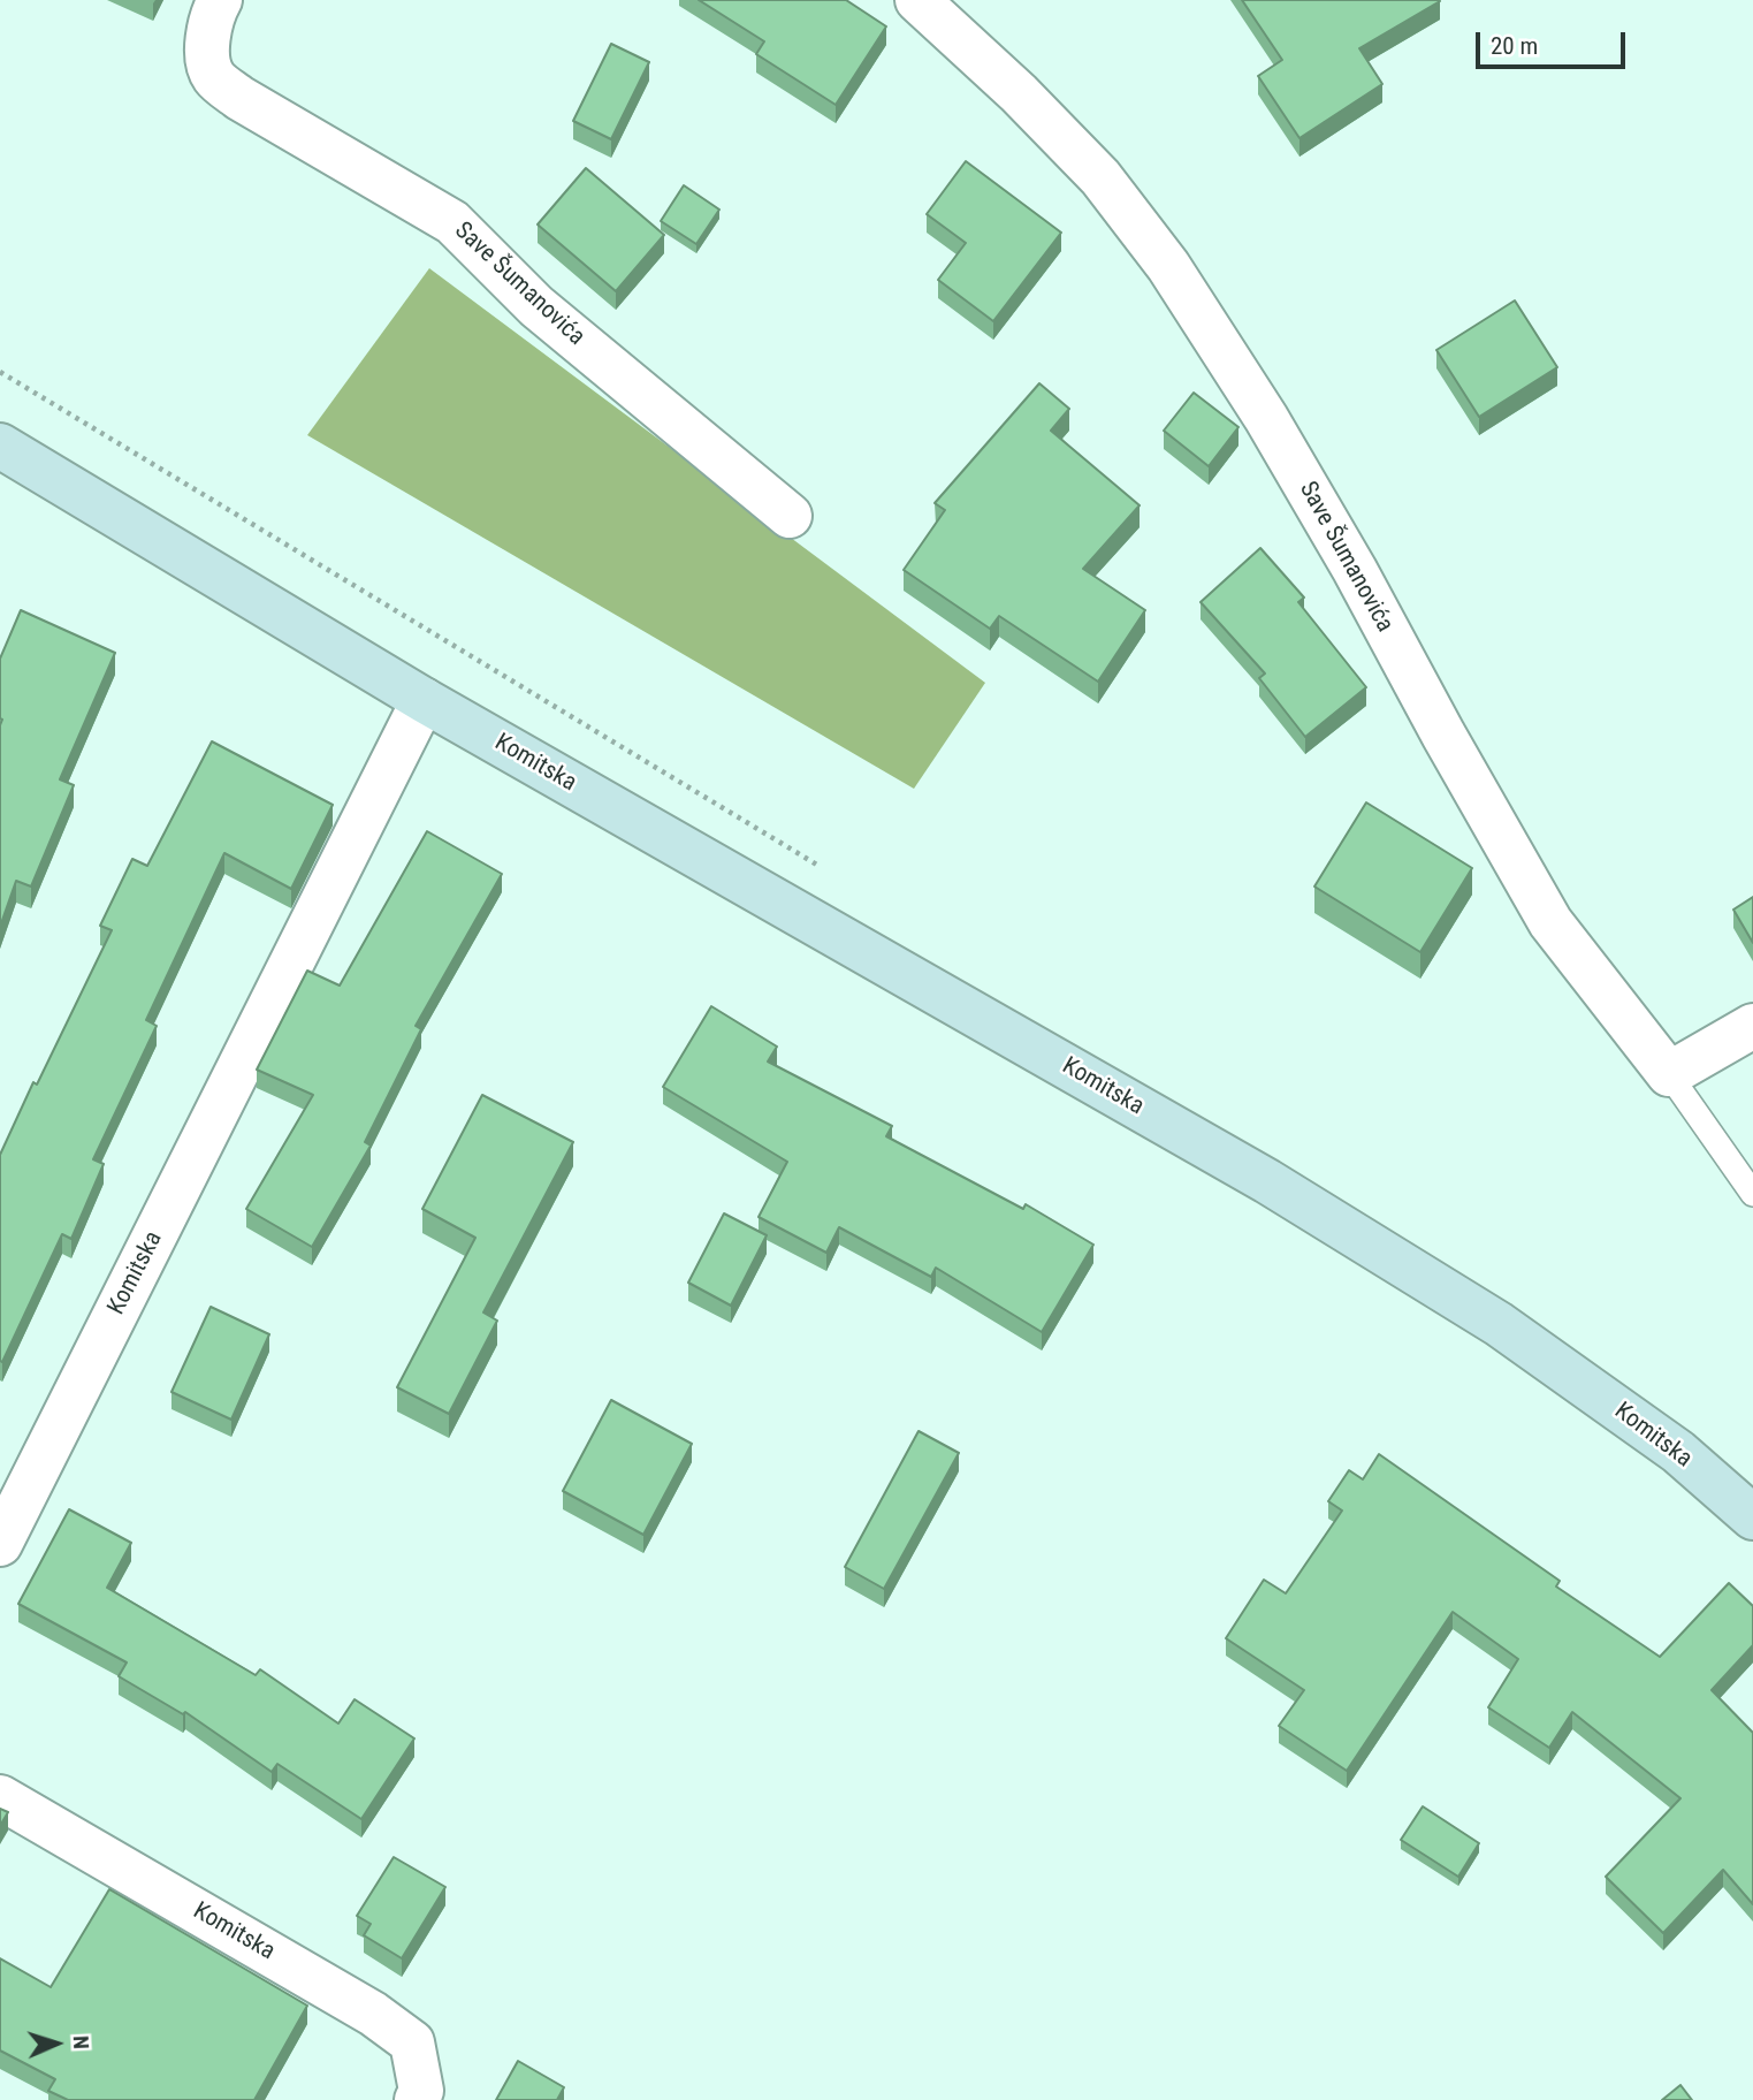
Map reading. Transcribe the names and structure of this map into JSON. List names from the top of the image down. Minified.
{"streets":{"main road":["Komitska"],"street":["Save Šumanovića"]},"scale_bar":"20 m","north":"right"}
